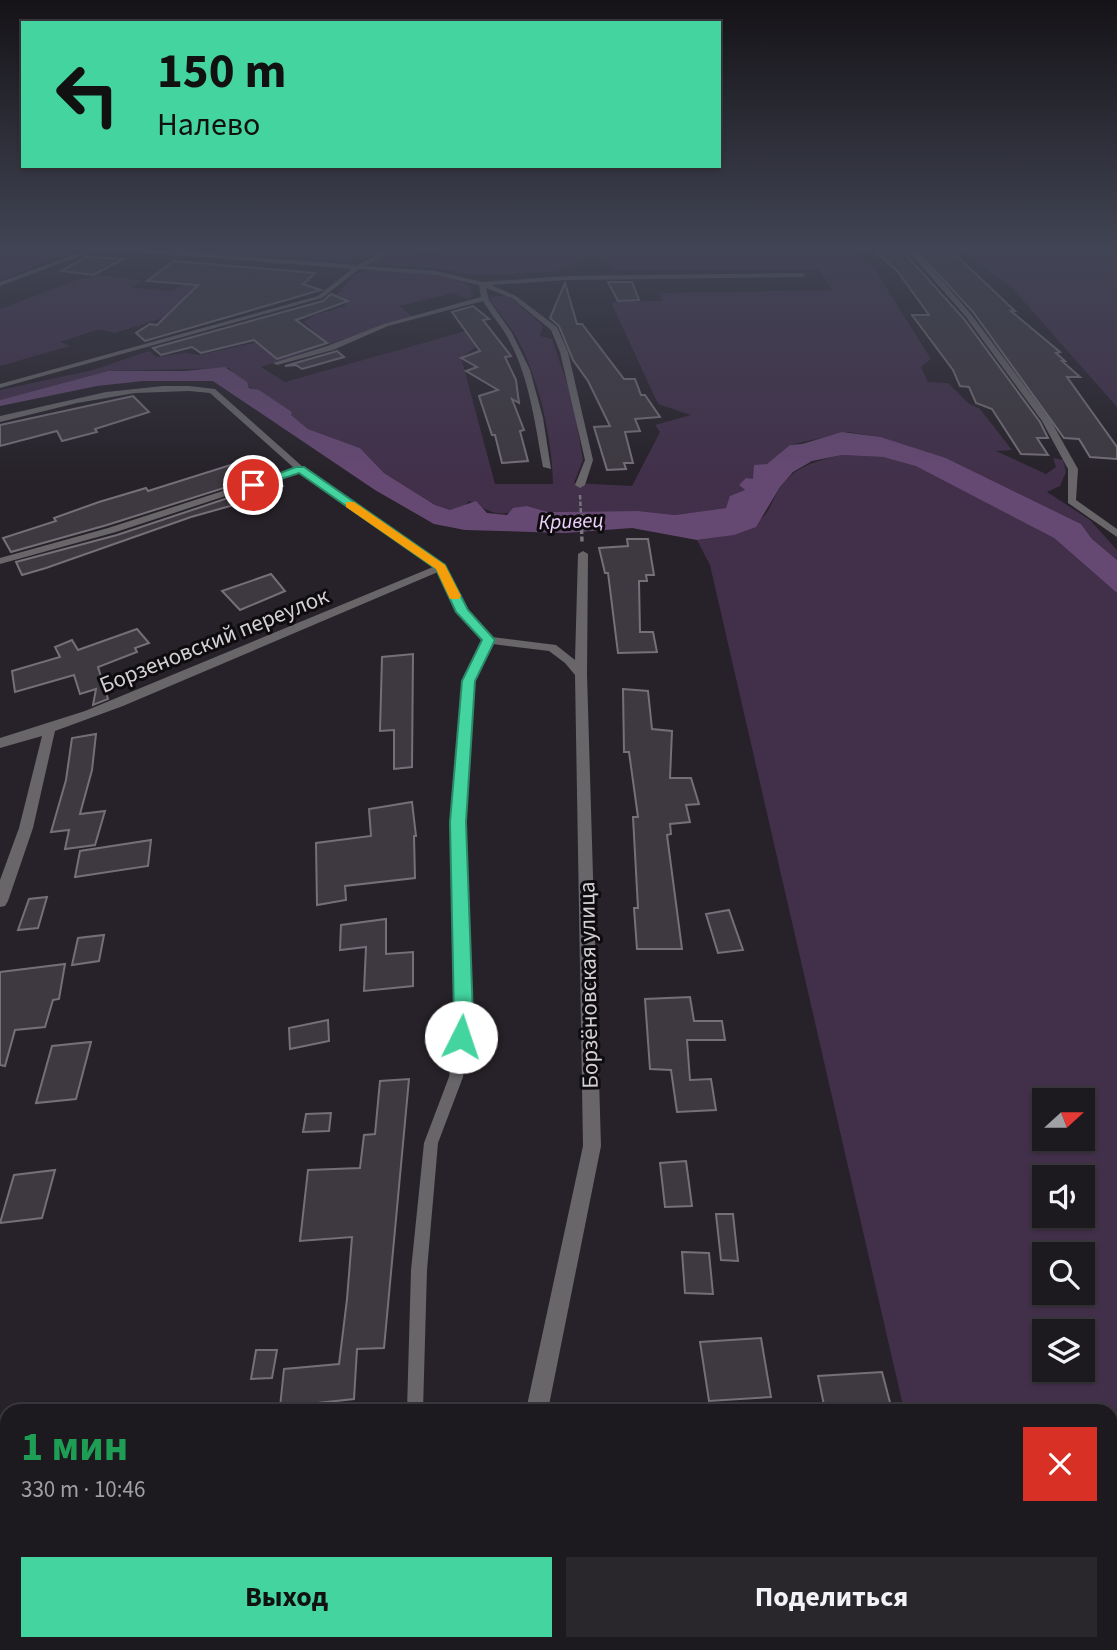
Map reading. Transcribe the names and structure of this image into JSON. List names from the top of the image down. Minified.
{"streets":{"street":["Борзеновский переулок","Борзёновская улица"]},"water":["Кривец"],"north":"right","page":{"turn":["150 m","Налево"],"heading":["1 мин","330 m · 10:46"],"buttons":["Выход","Поделиться"]}}
